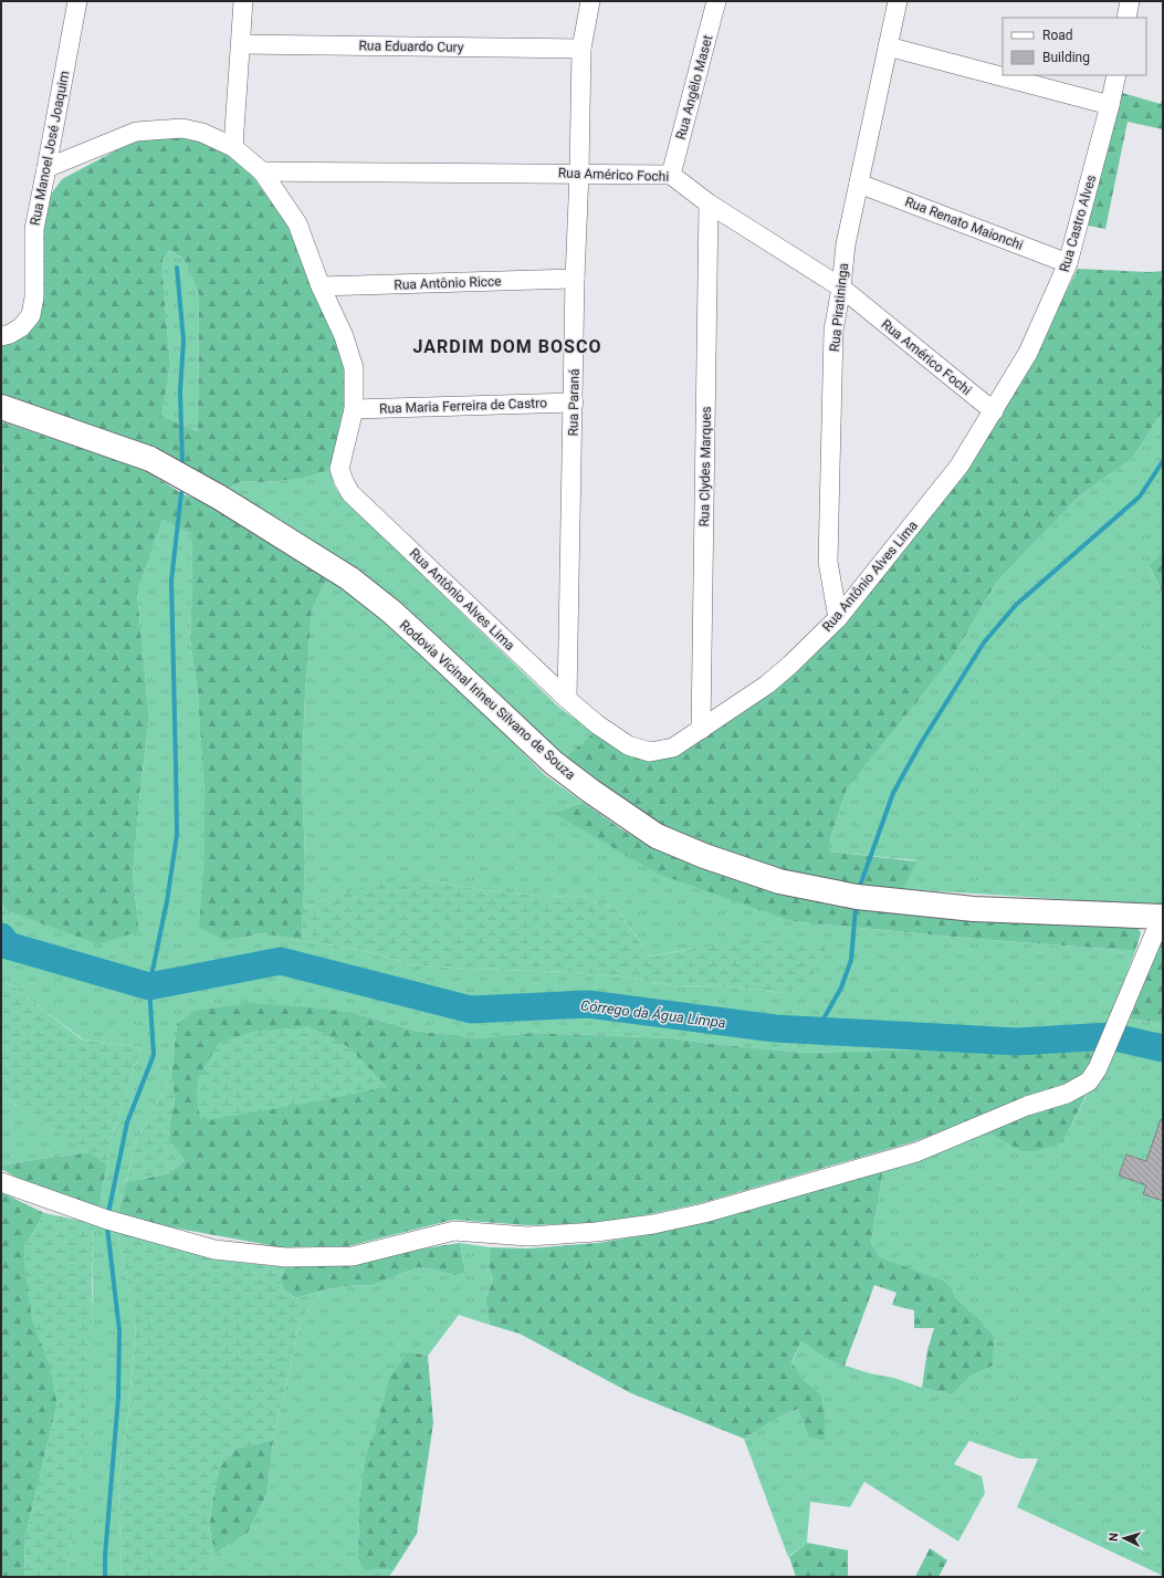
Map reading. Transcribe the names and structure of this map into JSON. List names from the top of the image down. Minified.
{"streets":{"main road":["Rodovia Vicinal Irineu Silvano de Souza"],"street":["Rua Eduardo Cury","Rua Angêlo Maset","Rua Manoel José Joaquim","Rua Américo Fochi","Rua Renato Maionchi","Rua Castro Alves","Rua Antônio Ricce","Rua Piratininga","Rua Paraná","Rua Maria Ferreira de Castro","Rua Clydes Marques","Rua Antônio Alves Lima"]},"crossings":[["Rua Eduardo Cury","Rua Paraná"],["Rua Angêlo Maset","Rua Américo Fochi"],["Rua Manoel José Joaquim","Rua Antônio Alves Lima"],["Rua Américo Fochi","Rua Castro Alves"],["Rua Américo Fochi","Rua Piratininga"],["Rua Américo Fochi","Rua Paraná"],["Rua Américo Fochi","Rua Clydes Marques"],["Rua Américo Fochi","Rua Antônio Alves Lima"],["Rua Renato Maionchi","Rua Castro Alves"],["Rua Renato Maionchi","Rua Piratininga"],["Rua Castro Alves","Rua Antônio Alves Lima"],["Rua Antônio Ricce","Rua Paraná"],["Rua Antônio Ricce","Rua Antônio Alves Lima"],["Rua Piratininga","Rua Antônio Alves Lima"],["Rua Paraná","Rua Maria Ferreira de Castro"],["Rua Paraná","Rua Antônio Alves Lima"],["Rua Maria Ferreira de Castro","Rua Antônio Alves Lima"],["Rua Clydes Marques","Rua Antônio Alves Lima"]],"districts":["JARDIM DOM BOSCO"],"water":["Córrego da Água Limpa"],"legend":["Road","Building"],"north":"left"}
